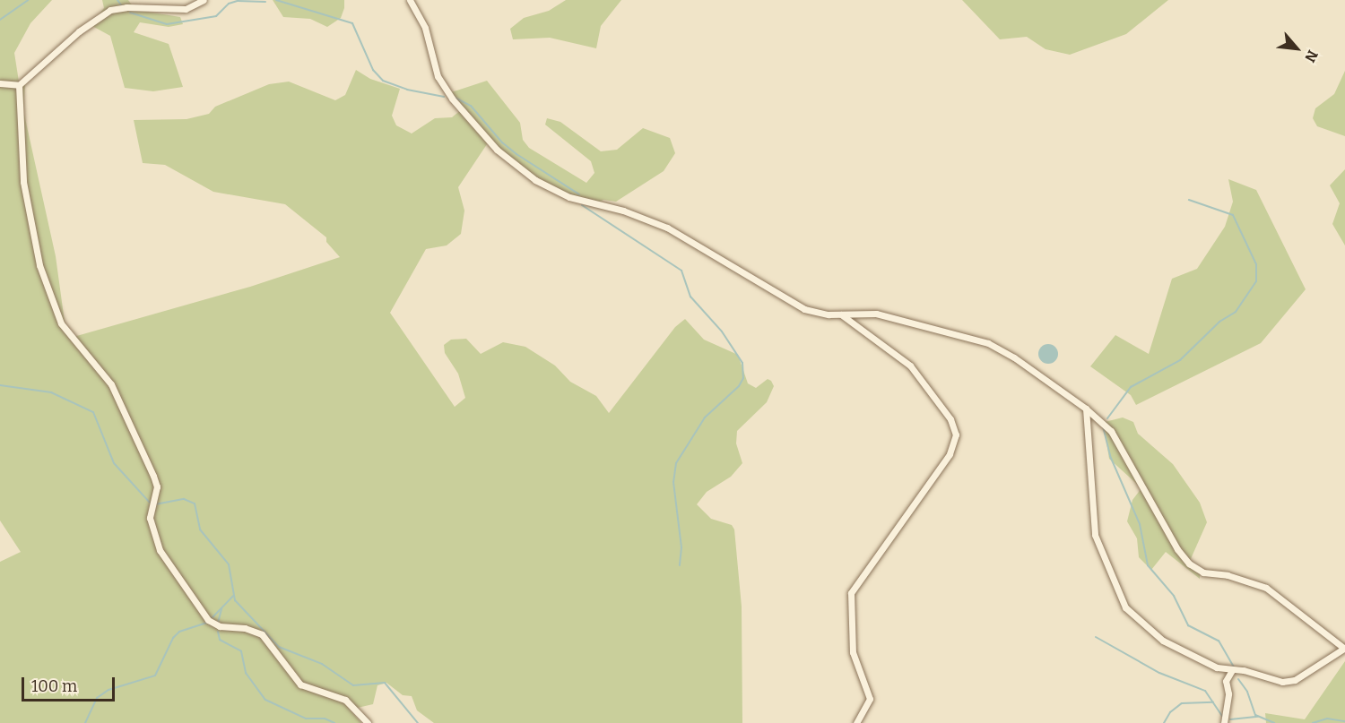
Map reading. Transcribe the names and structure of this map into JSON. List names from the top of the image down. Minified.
{"scale_bar":"100 m","north":"bottom right"}
